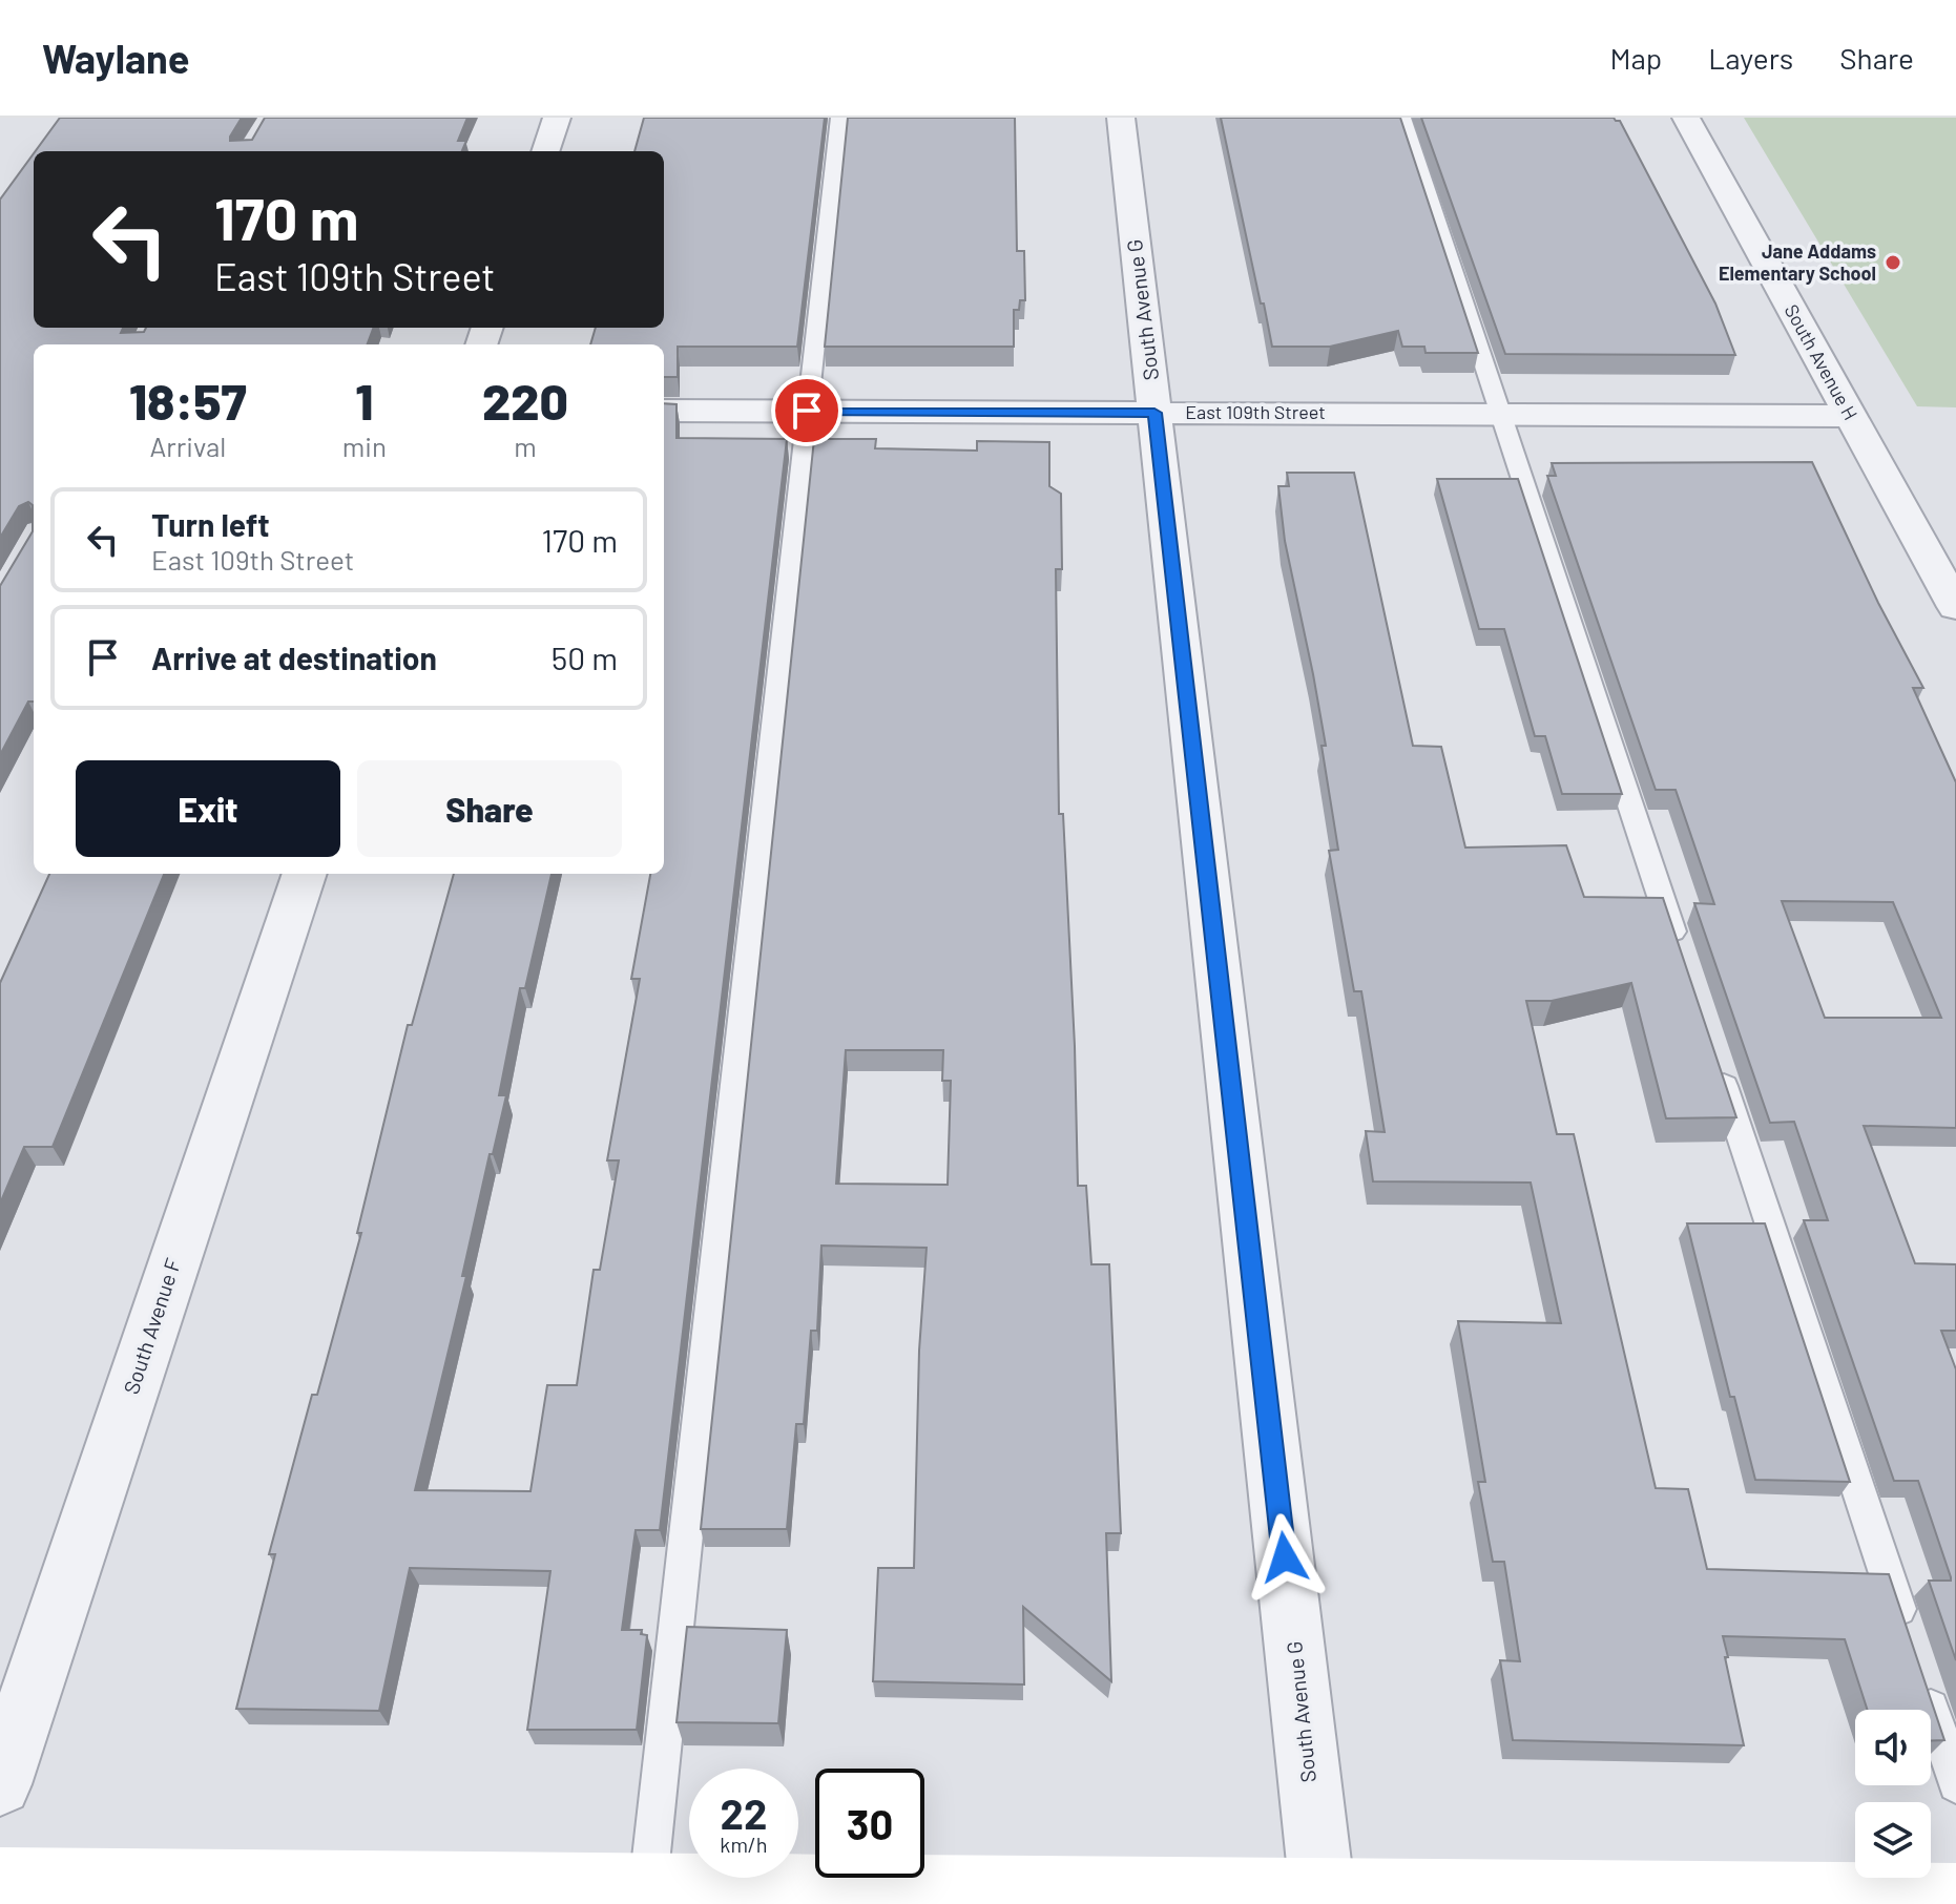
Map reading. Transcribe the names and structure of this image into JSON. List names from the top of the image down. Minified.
{"streets":{"street":["South Avenue G","South Avenue H","East 109th Street","South Avenue F"]},"crossings":[["South Avenue G","East 109th Street"],["South Avenue H","East 109th Street"]],"places":["Jane Addams Elementary School"],"page":{"header":"Waylane","nav":["Map","Layers","Share"],"turn":["170 m","East 109th Street"],"eta":["18:57","Arrival","1","min","220","m"],"list":[{"name":"Turn left","note":"East 109th Street","value":"170 m"},{"name":"Arrive at destination","value":"50 m"}],"buttons":["Exit","Share"],"speed":"22 km/h","limit":"30"}}
